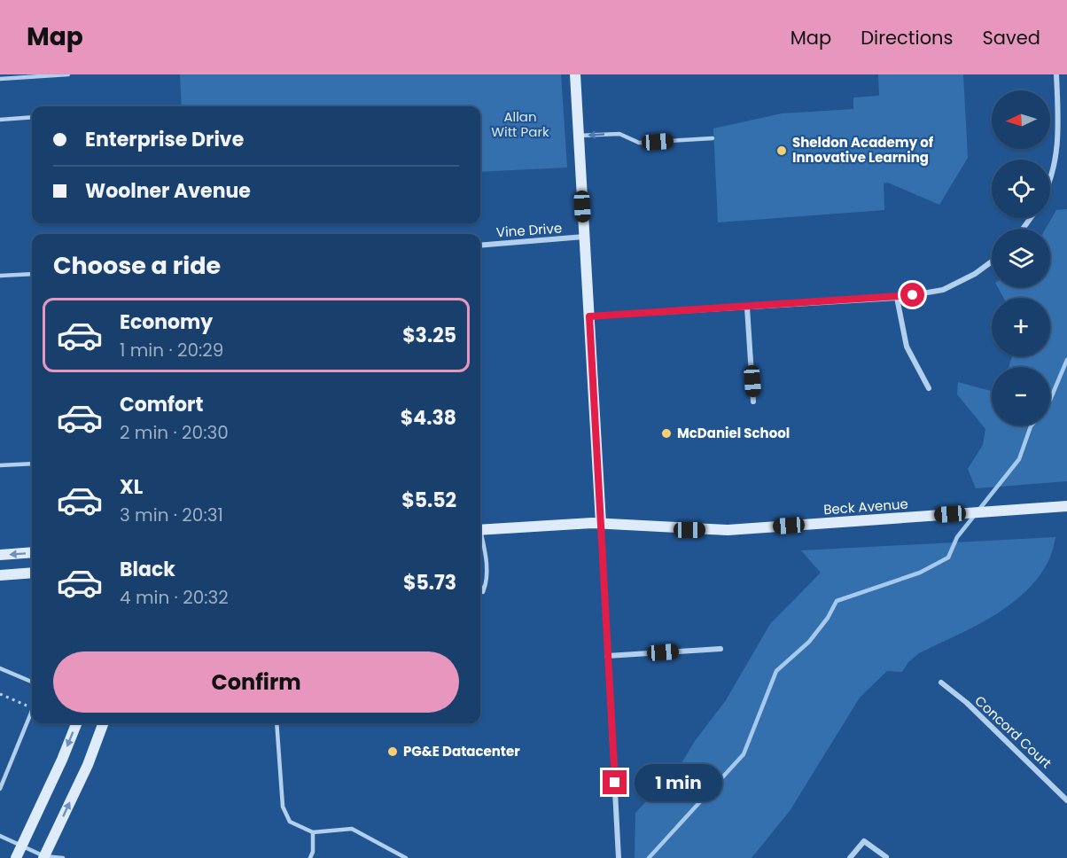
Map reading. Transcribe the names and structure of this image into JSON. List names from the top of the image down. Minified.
{"streets":{"street":["Vine Drive","Beck Avenue","Concord Court"]},"parks":["Allan Witt Park"],"places":["Sheldon Academy of Innovative Learning","McDaniel School","PG&E Datacenter"],"north":"left","page":{"header":"Map","nav":["Map","Directions","Saved"],"map_buttons":["+","−"],"banner":["Enterprise Drive","Woolner Avenue"],"heading":"Choose a ride","list":[{"name":"Economy","note":"1 min · 20:29","value":"$3.25"},{"name":"Comfort","note":"2 min · 20:30","value":"$4.38"},{"name":"XL","note":"3 min · 20:31","value":"$5.52"},{"name":"Black","note":"4 min · 20:32","value":"$5.73"}],"buttons":"Confirm","bubble":"1 min"}}
